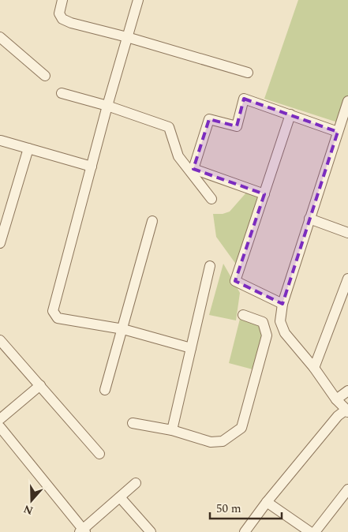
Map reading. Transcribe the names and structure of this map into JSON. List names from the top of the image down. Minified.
{"scale_bar":"50 m","north":"bottom"}
